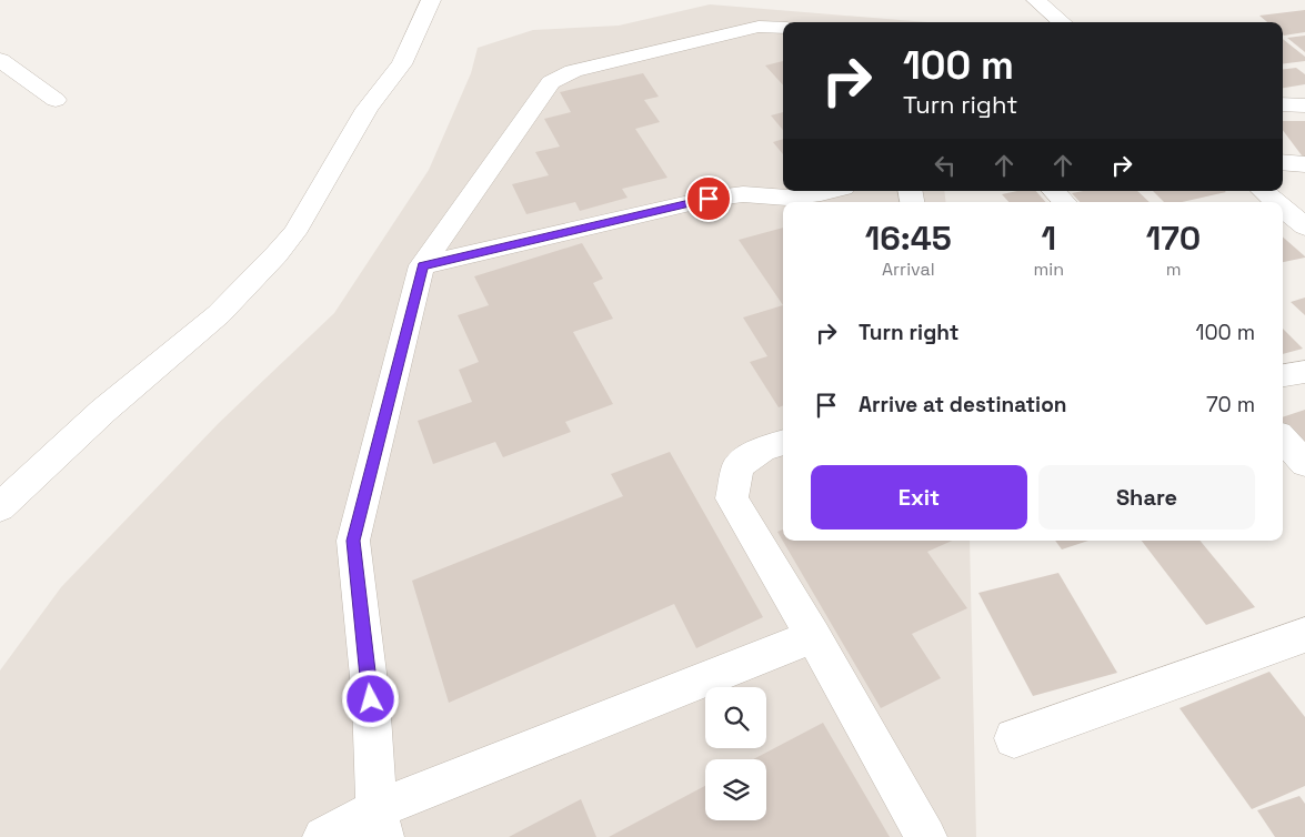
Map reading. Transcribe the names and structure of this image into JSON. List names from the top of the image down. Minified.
{"page":{"turn":["100 m","Turn right"],"eta":["16:45","Arrival","1","min","170","m"],"list":[{"name":"Turn right","value":"100 m"},{"name":"Arrive at destination","value":"70 m"}],"buttons":["Exit","Share"]}}
